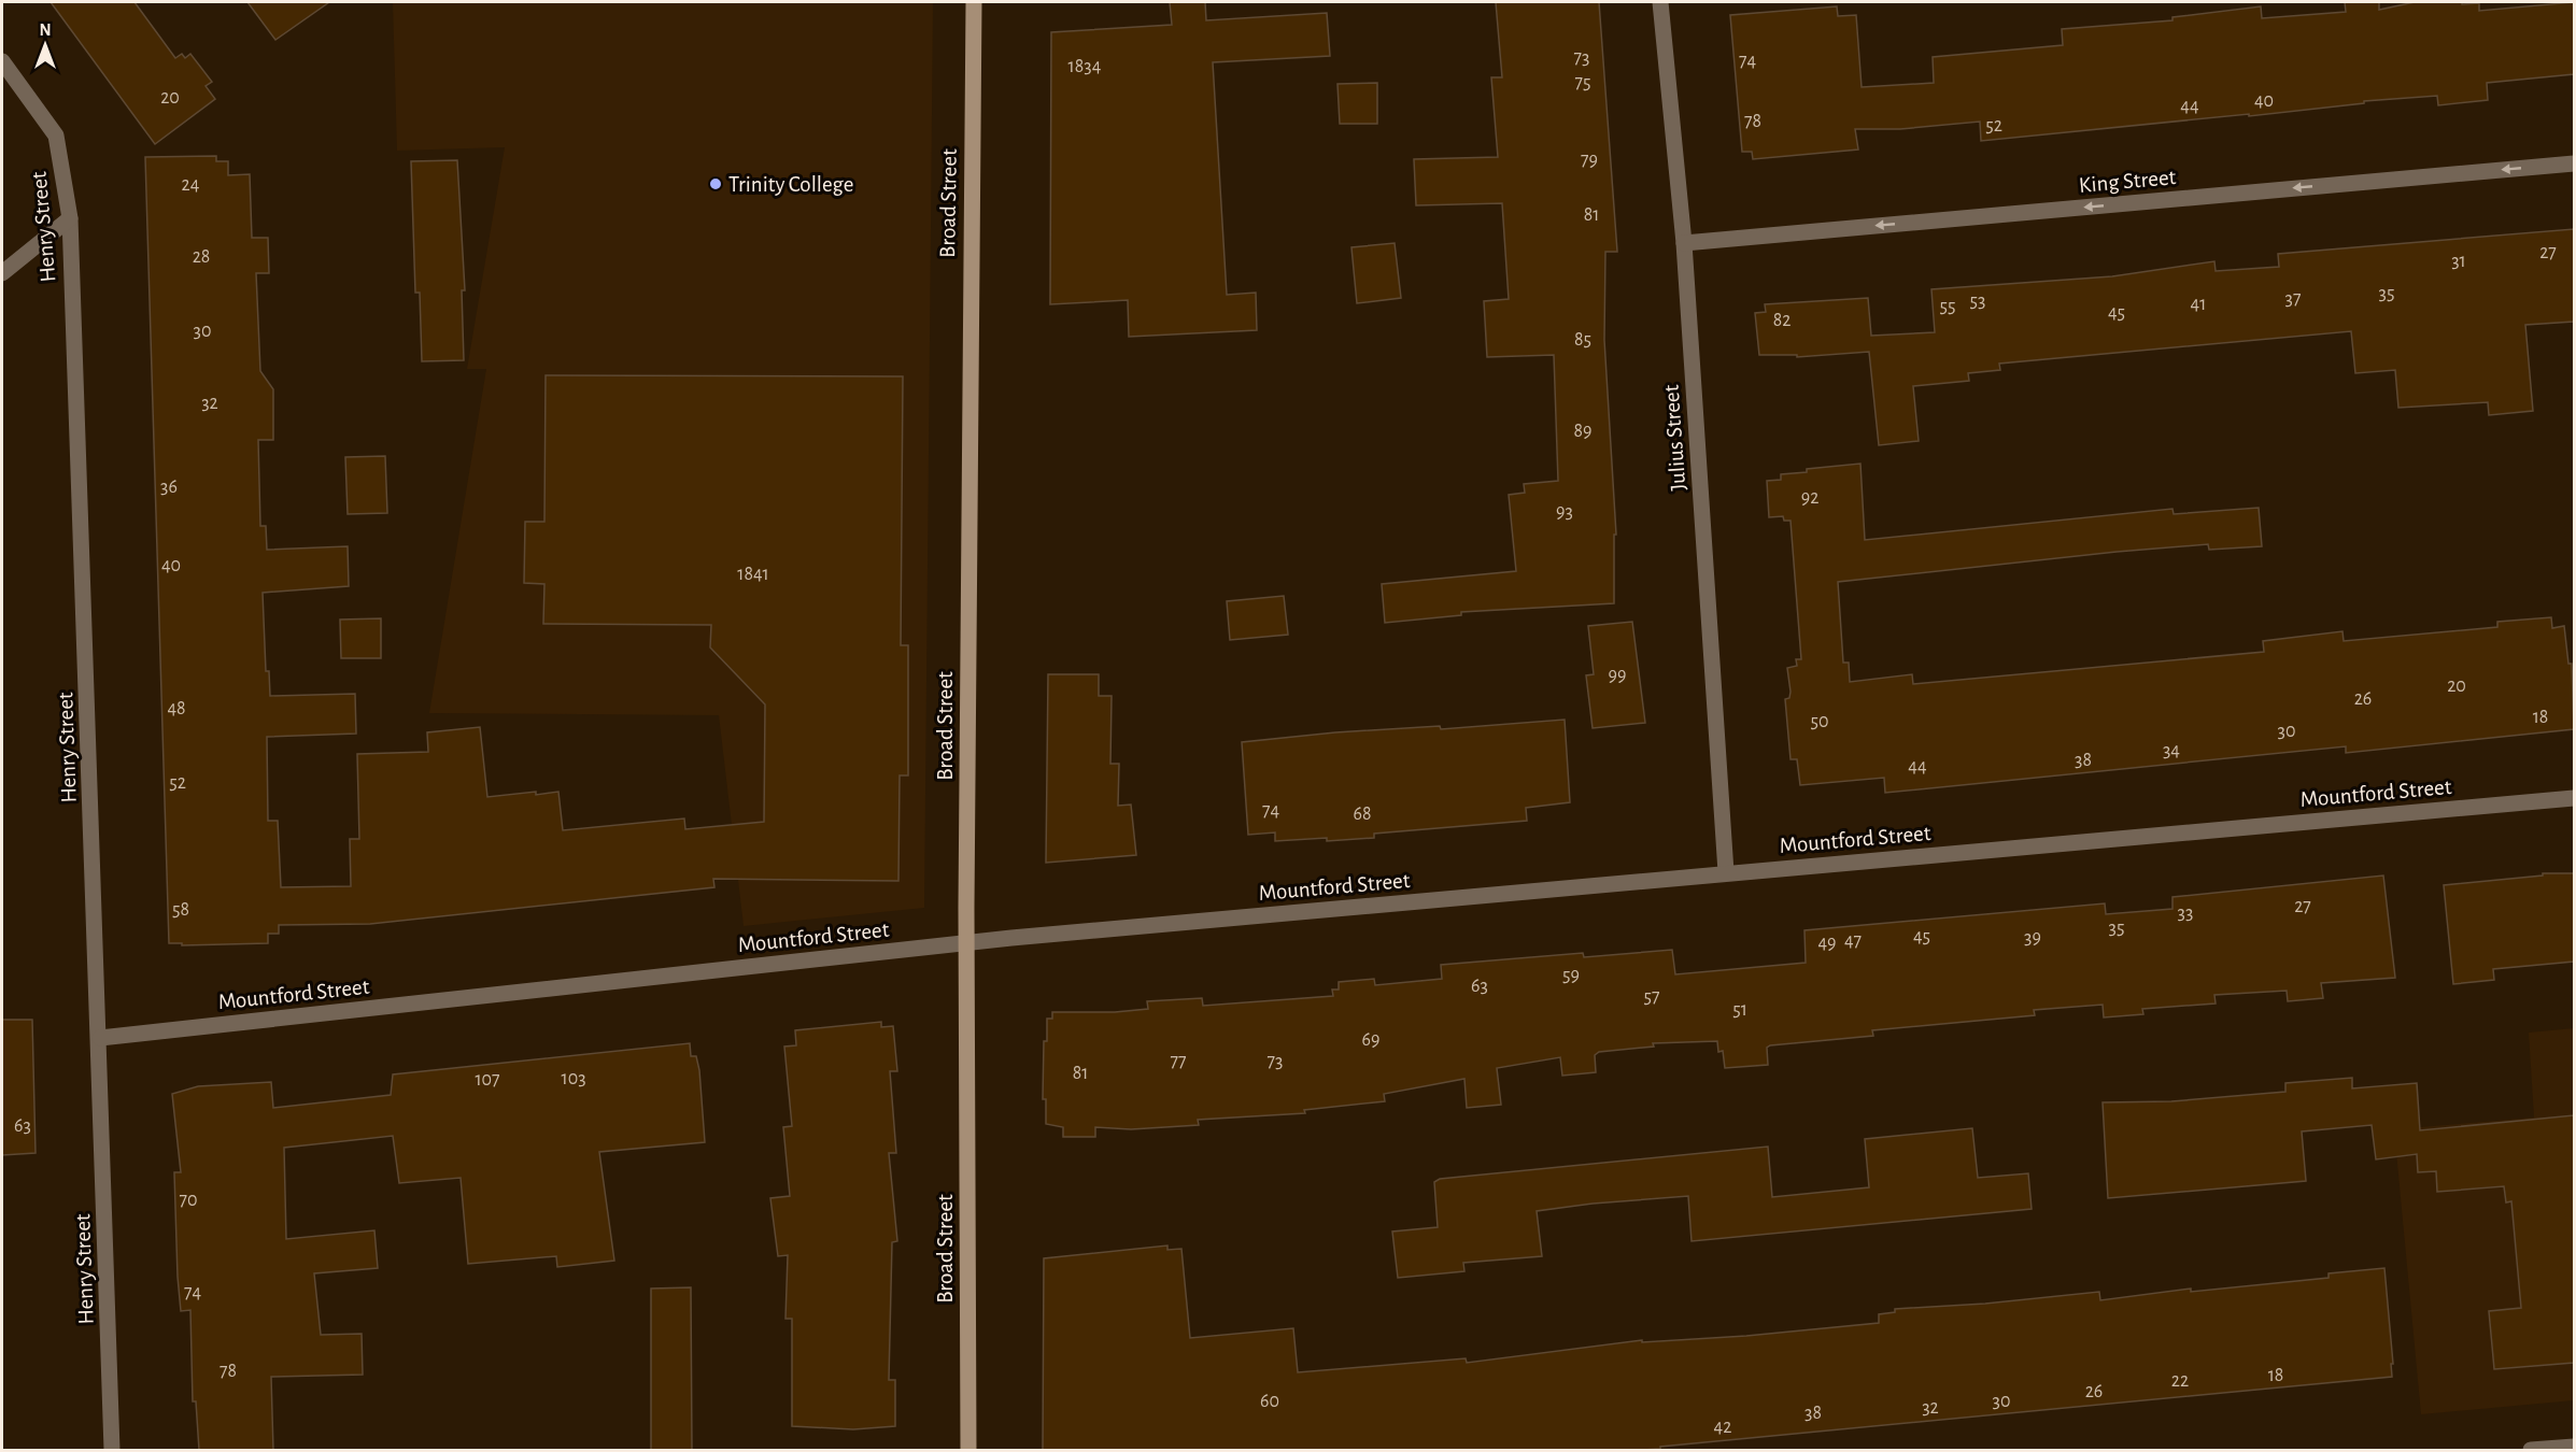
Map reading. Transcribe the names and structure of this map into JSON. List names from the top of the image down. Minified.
{"streets":{"main road":["Broad Street"],"street":["King Street","Henry Street","Julius Street","Mountford Street"]},"crossings":[["King Street","Julius Street"],["Broad Street","Mountford Street"],["Henry Street","Mountford Street"],["Julius Street","Mountford Street"]],"one_way":["King Street"],"places":["Trinity College"],"house_numbers":["73","74","1834","75","20","40","44","78","52","79","24","81","27","28","31","35","37","53","41","55","45","82","30","85","32","89","36","92","93","40","1841","99","20","26","48","18","50","30","34","38","44","52","74","68","27","58","33","35","45","39","47","49","59","63","57","51","69","77","73","81","103","107","63","70","74","78","18","22","26","60","30","32","38","42"],"north":"top"}
